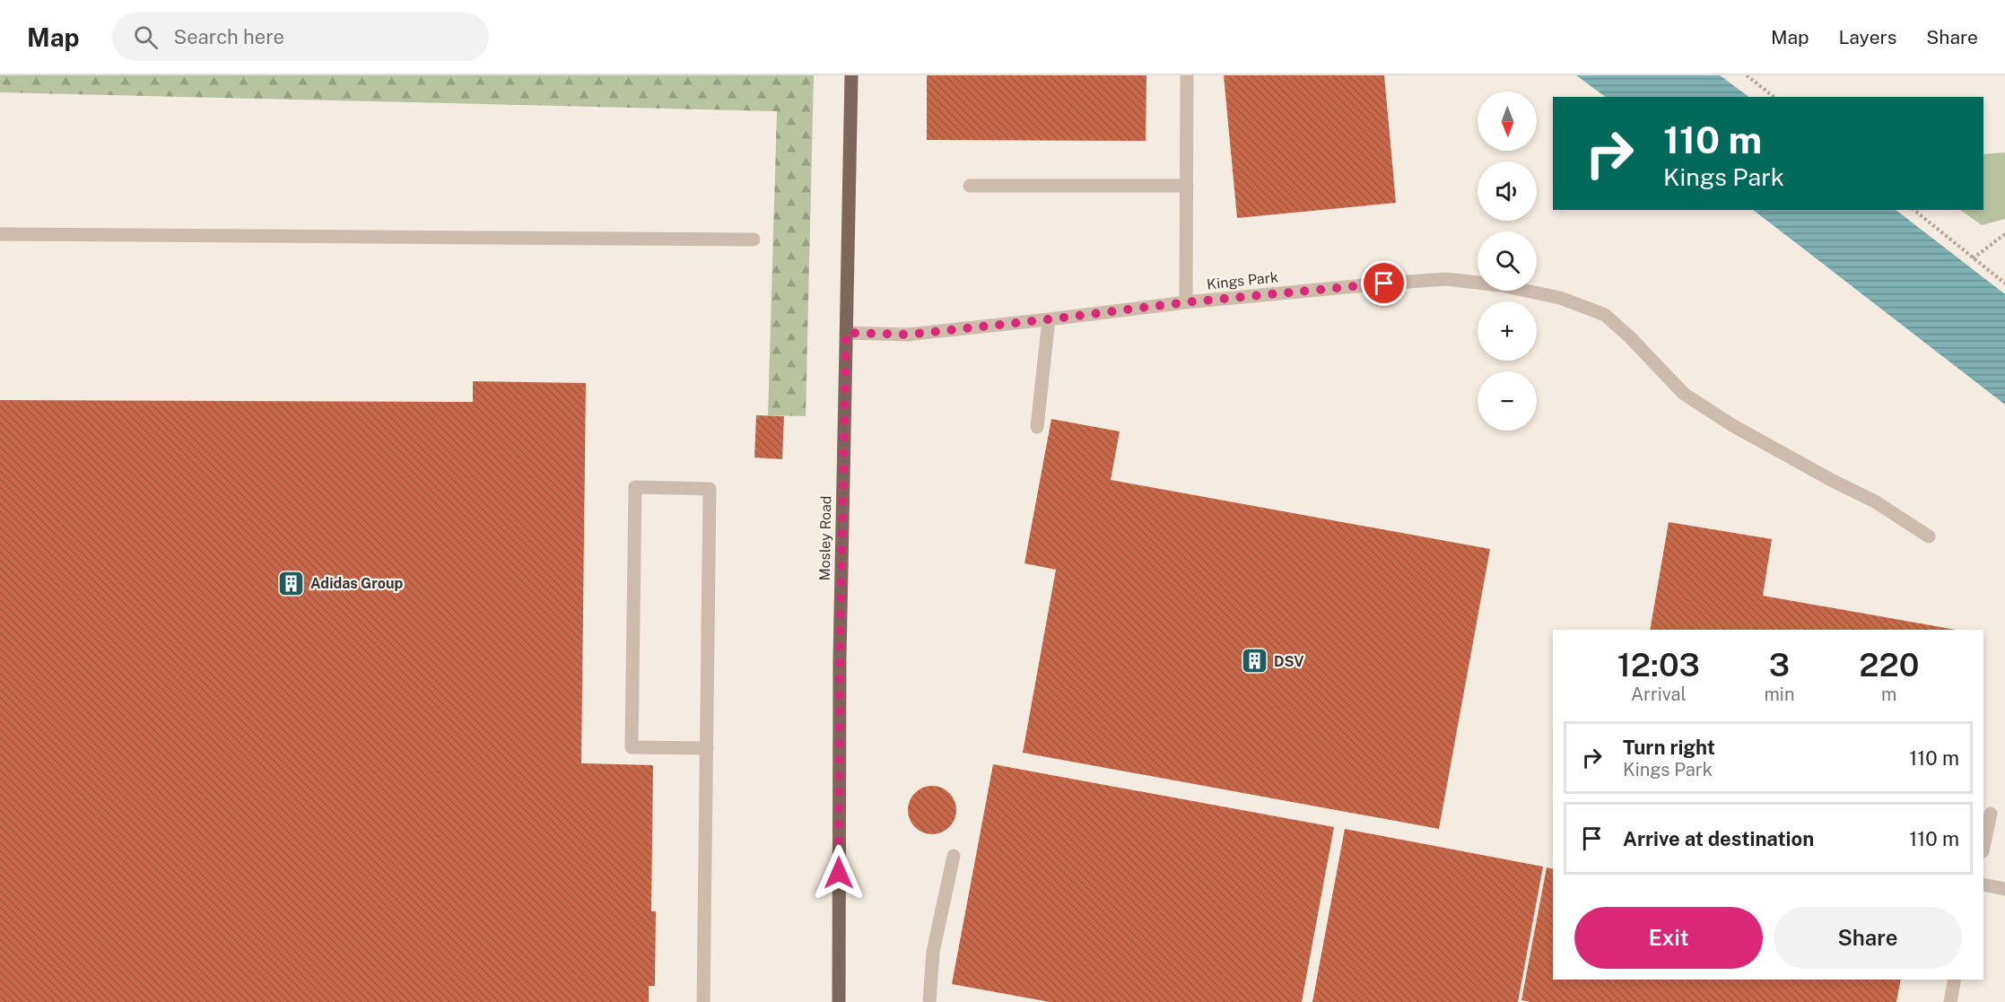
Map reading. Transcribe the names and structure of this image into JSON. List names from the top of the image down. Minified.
{"streets":{"main road":["Mosley Road"],"street":["Kings Park"]},"crossings":[["Kings Park","Mosley Road"]],"places":{"building":["Adidas Group","DSV"]},"north":"bottom","page":{"header":"Map","search":"Search here","nav":["Map","Layers","Share"],"map_buttons":["+","−"],"turn":["110 m","Kings Park"],"eta":["12:03","Arrival","3","min","220","m"],"list":[{"name":"Turn right","note":"Kings Park","value":"110 m"},{"name":"Arrive at destination","value":"110 m"}],"buttons":["Exit","Share"]}}
